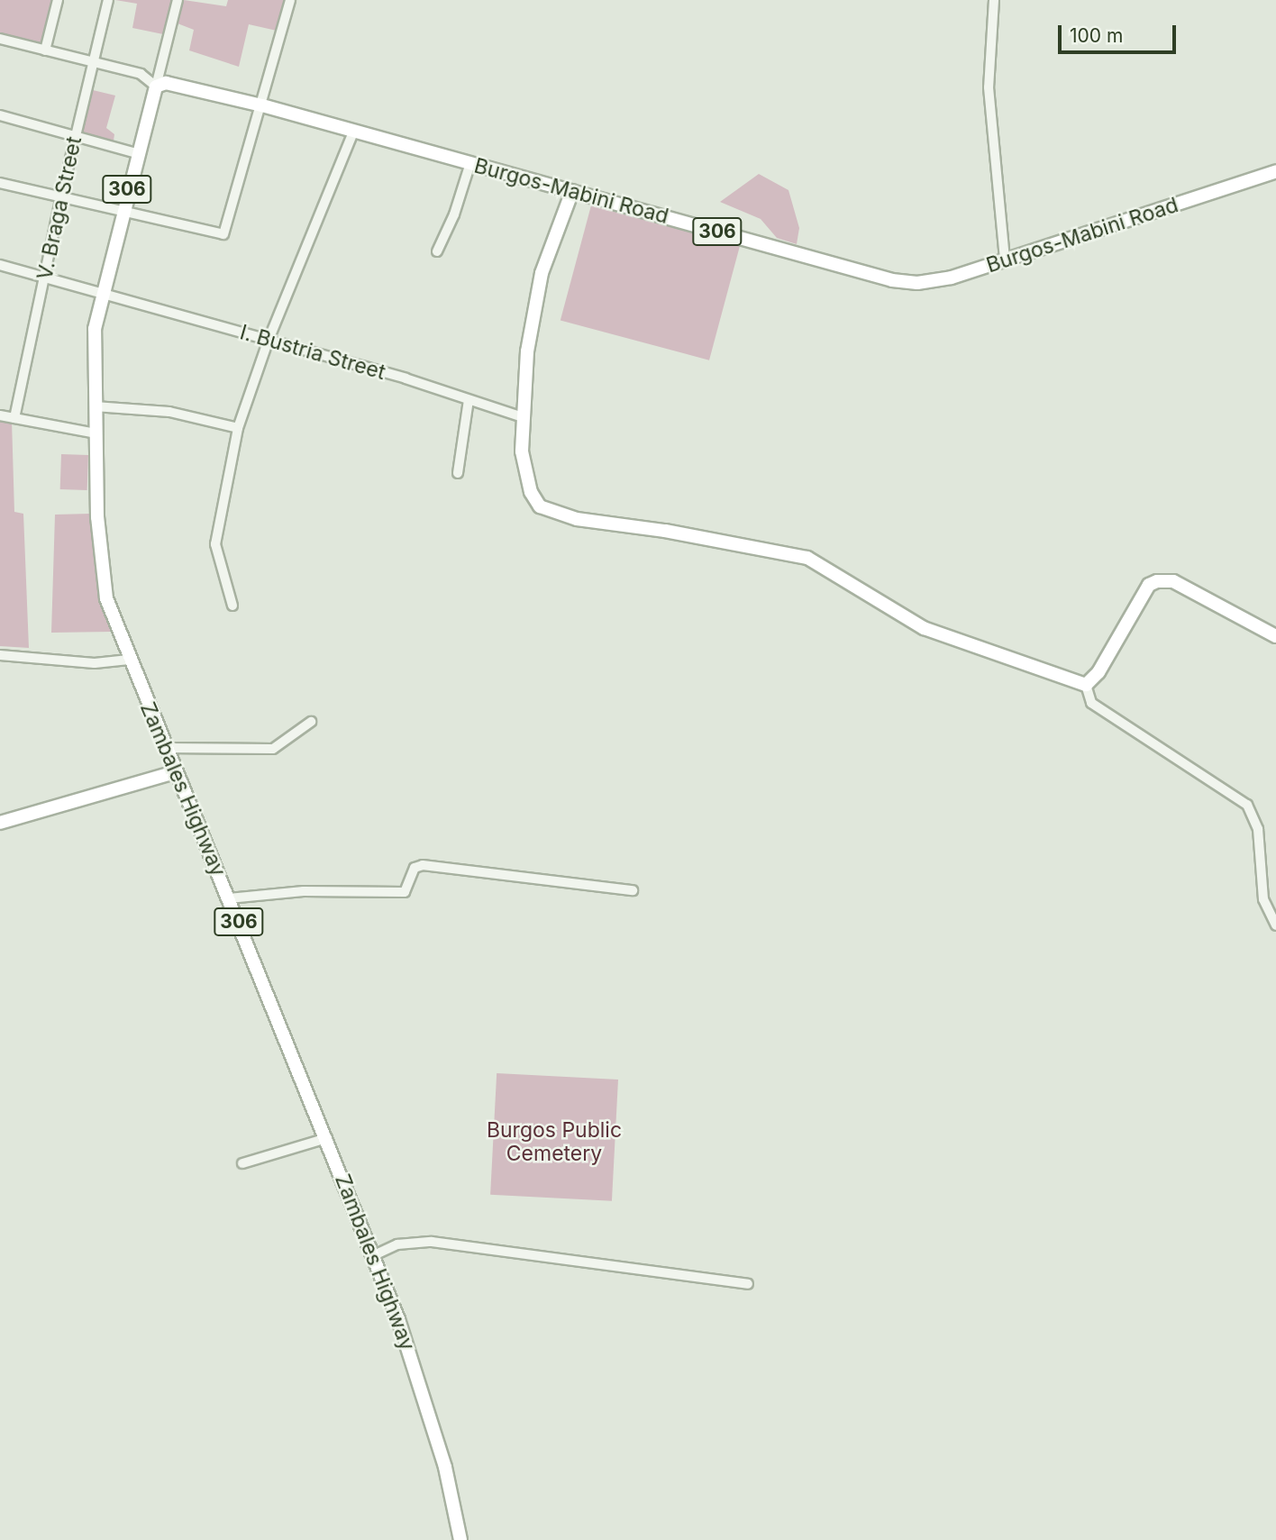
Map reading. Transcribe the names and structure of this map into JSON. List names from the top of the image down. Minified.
{"streets":{"main road":["306","Burgos-Mabini Road","Zambales Highway"],"street":["V. Braga Street","I. Bustria Street"]},"crossings":[["Burgos-Mabini Road","Zambales Highway"],["V. Braga Street","I. Bustria Street"],["I. Bustria Street","Zambales Highway"]],"parks":["Burgos Public Cemetery"],"scale_bar":"100 m"}
